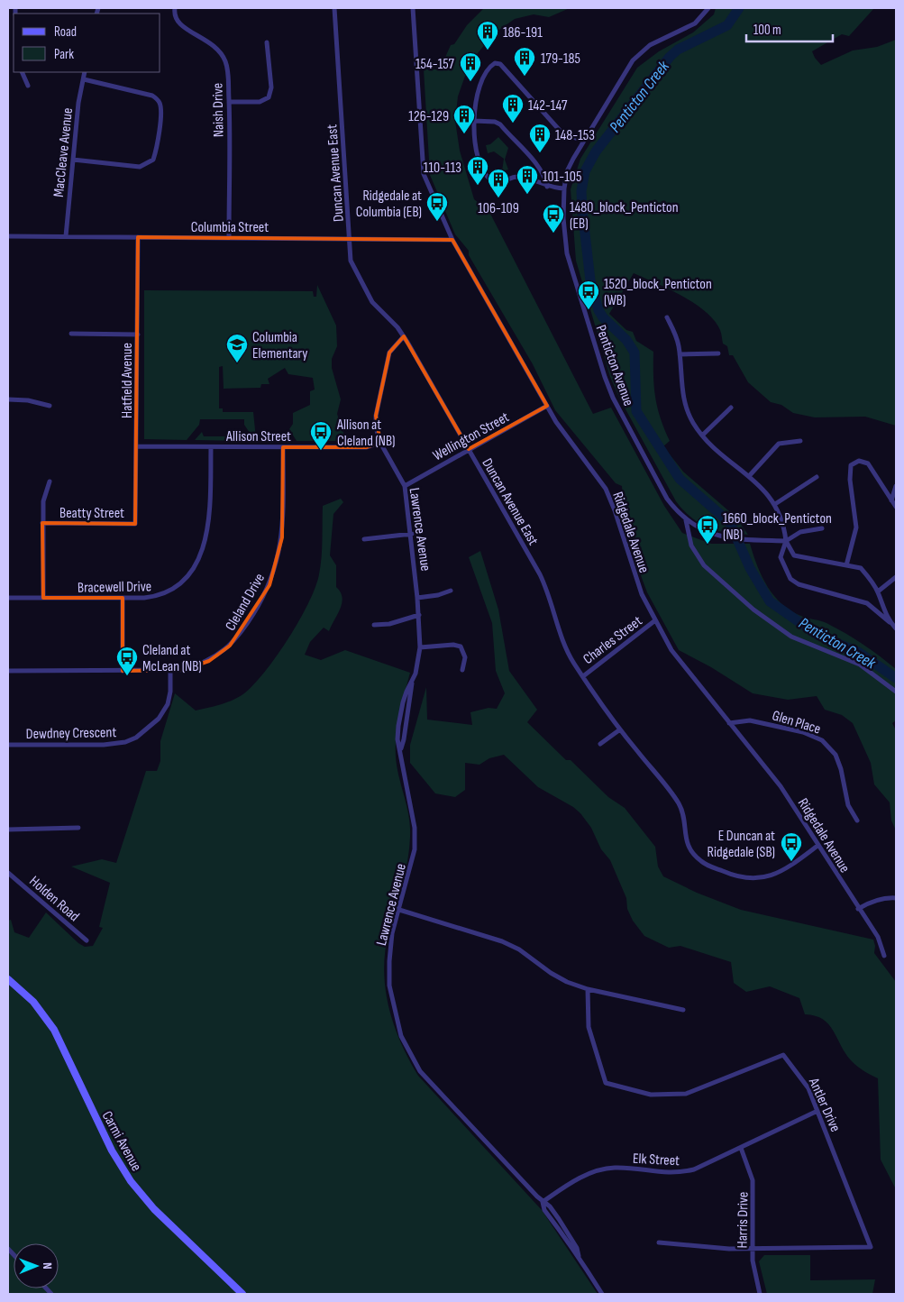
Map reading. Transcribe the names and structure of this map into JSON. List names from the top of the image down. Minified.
{"streets":{"street":["Naish Drive","MacCleave Avenue","Duncan Avenue East","Columbia Street","Penticton Avenue","Hatfield Avenue","Allison Street","Wellington Street","Beatty Street","Lawrence Avenue","Ridgedale Avenue","Bracewell Drive","Cleland Drive","Charles Street","Glen Place","Dewdney Crescent","Holden Road","Antler Drive","Carmi Avenue","Elk Street","Harris Drive"]},"crossings":[["Naish Drive","Columbia Street"],["MacCleave Avenue","Columbia Street"],["Duncan Avenue East","Columbia Street"],["Duncan Avenue East","Wellington Street"],["Duncan Avenue East","Lawrence Avenue"],["Duncan Avenue East","Ridgedale Avenue"],["Duncan Avenue East","Charles Street"],["Columbia Street","Hatfield Avenue"],["Columbia Street","Ridgedale Avenue"],["Hatfield Avenue","Allison Street"],["Hatfield Avenue","Beatty Street"],["Allison Street","Lawrence Avenue"],["Allison Street","Bracewell Drive"],["Allison Street","Cleland Drive"],["Wellington Street","Lawrence Avenue"],["Wellington Street","Ridgedale Avenue"],["Beatty Street","Bracewell Drive"],["Lawrence Avenue","Elk Street"],["Ridgedale Avenue","Charles Street"],["Ridgedale Avenue","Glen Place"],["Cleland Drive","Dewdney Crescent"],["Antler Drive","Elk Street"],["Antler Drive","Harris Drive"],["Elk Street","Harris Drive"]],"water":["Penticton Creek"],"places":{"building":["186-191","179-185","154-157","142-147","126-129","148-153","110-113","101-105","106-109"],"bus stop":["Ridgedale at Columbia (EB)","1480_block_Penticton (EB)","1520_block_Penticton (WB)","Allison at Cleland (NB)","1660_block_Penticton (NB)","Cleland at McLean (NB)","E Duncan at Ridgedale (SB)"],"school or university":["Columbia Elementary"]},"legend":["Road","Park"],"scale_bar":"100 m","north":"right"}
